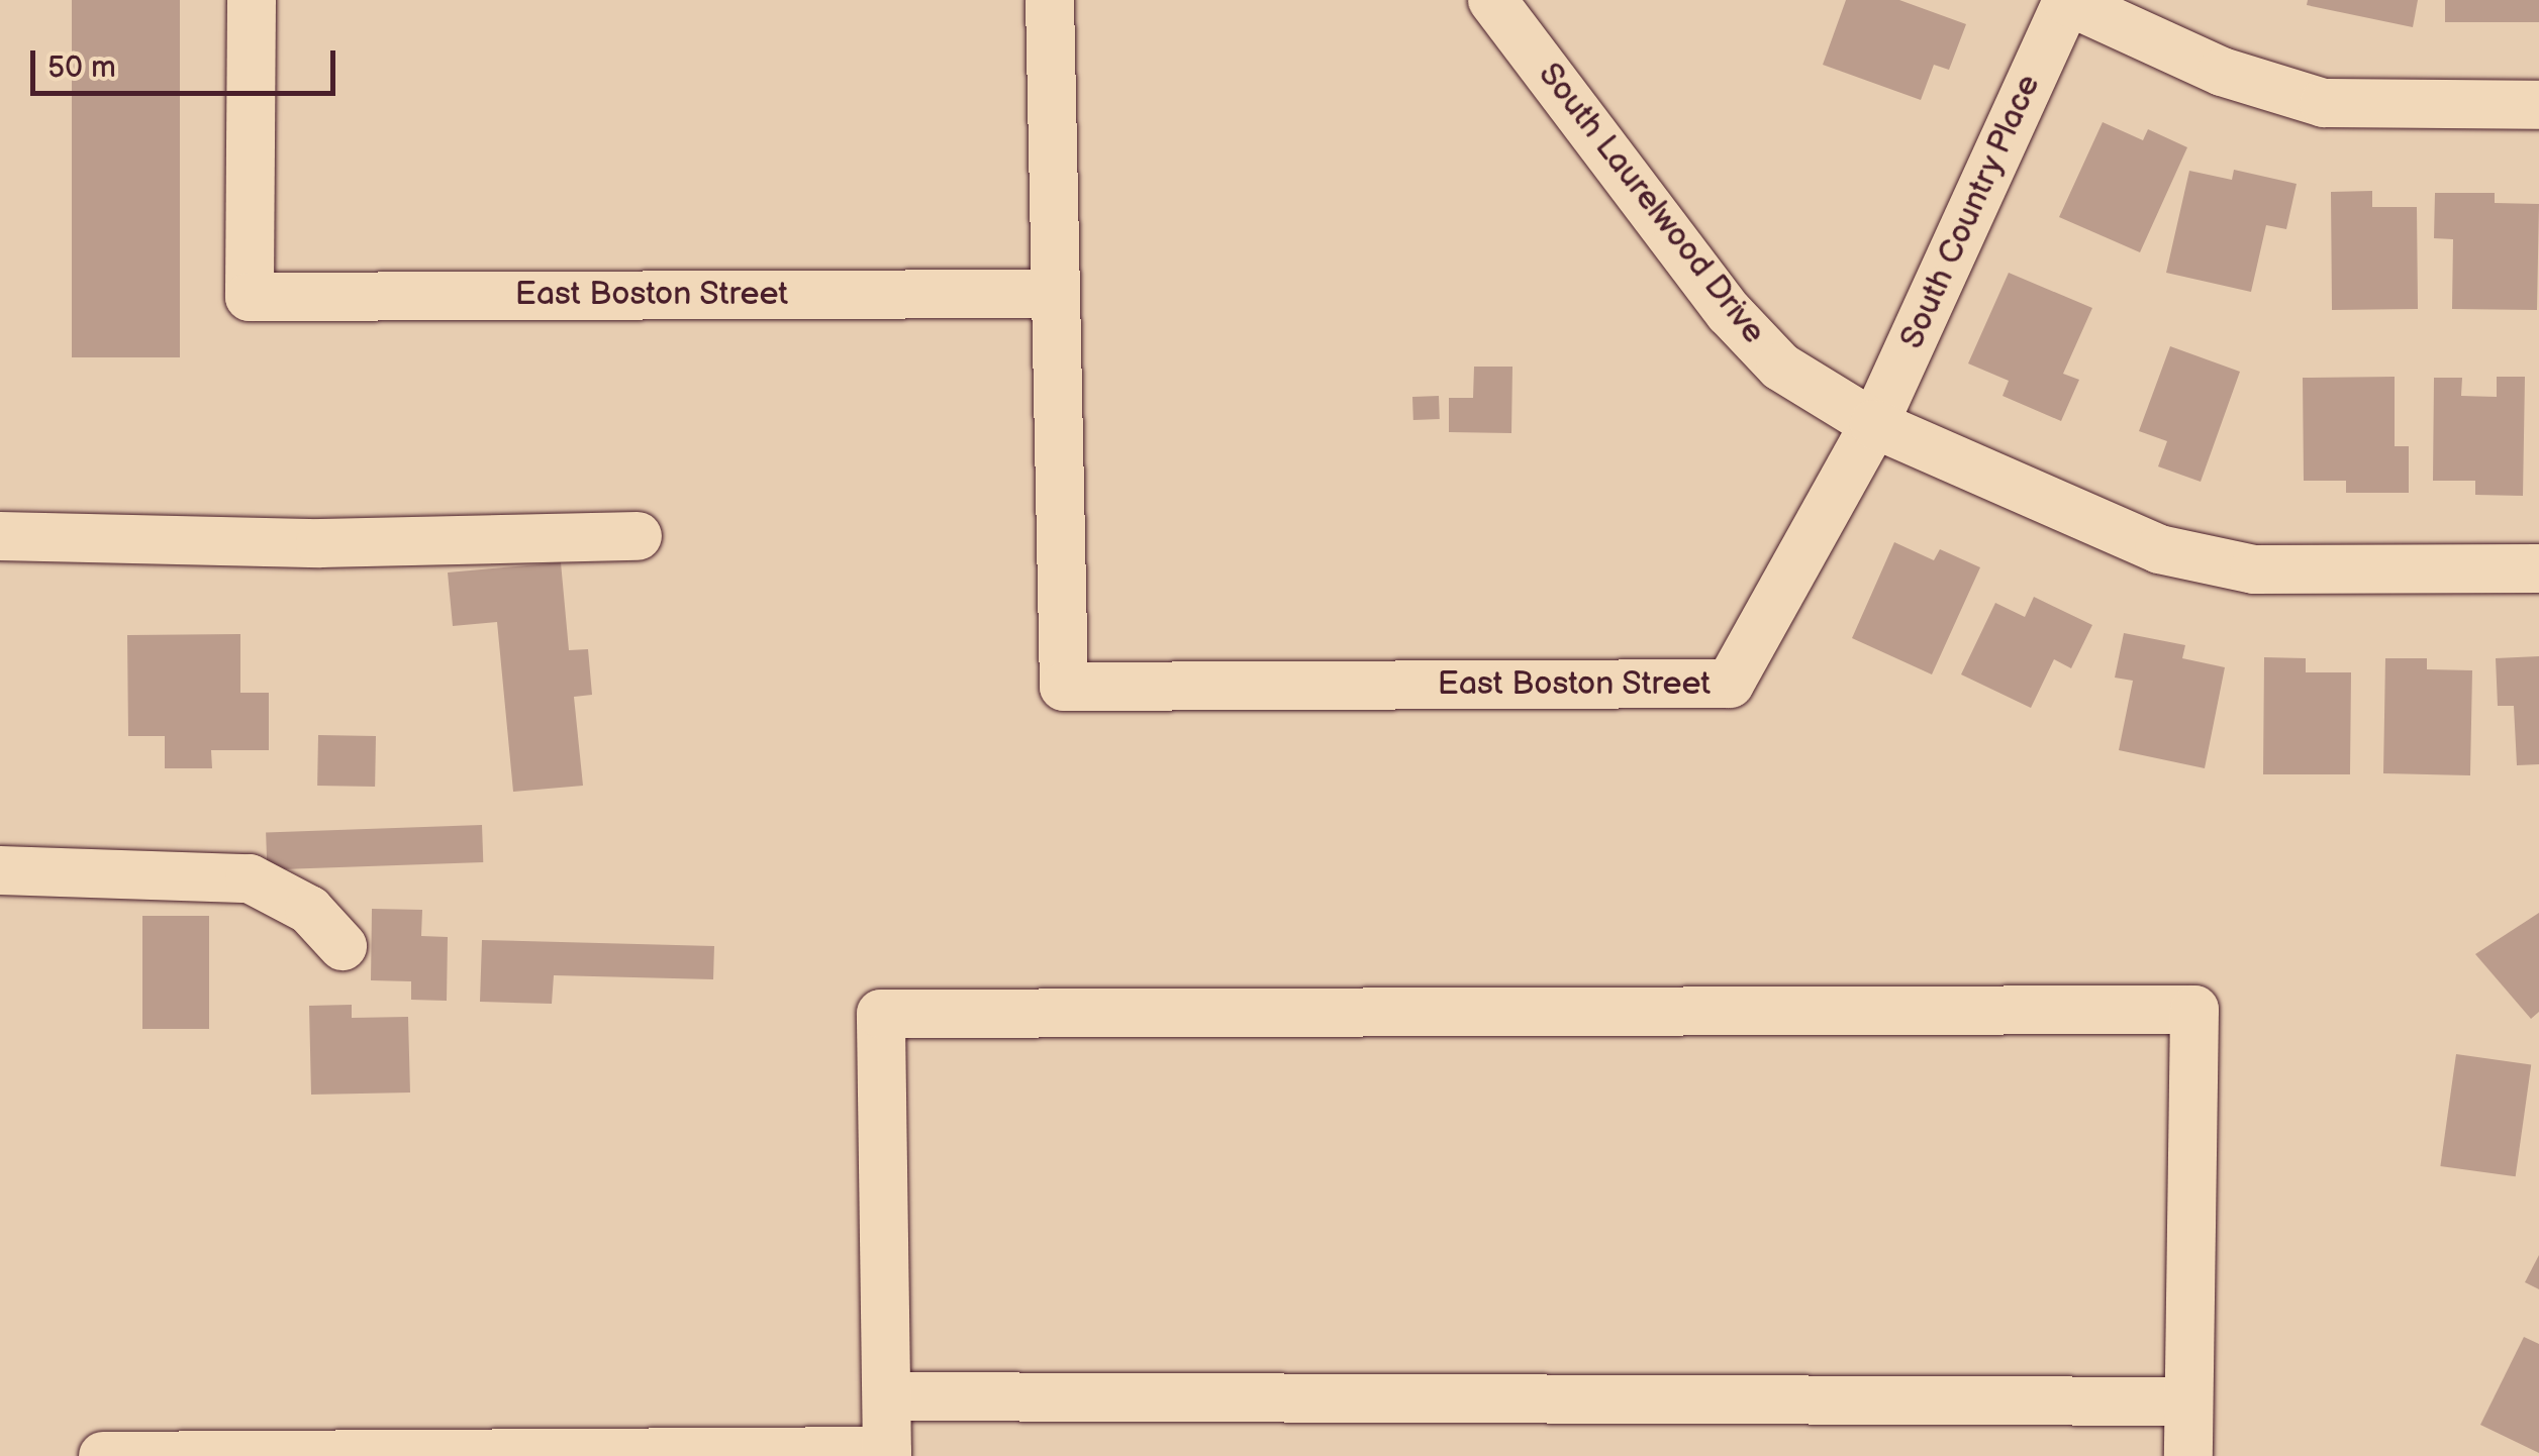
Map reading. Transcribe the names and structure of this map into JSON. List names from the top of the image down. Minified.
{"streets":{"street":["South Laurelwood Drive","South Country Place","East Boston Street"]},"crossings":[["South Laurelwood Drive","South Country Place"],["South Laurelwood Drive","East Boston Street"],["South Country Place","East Boston Street"]],"scale_bar":"50 m"}
